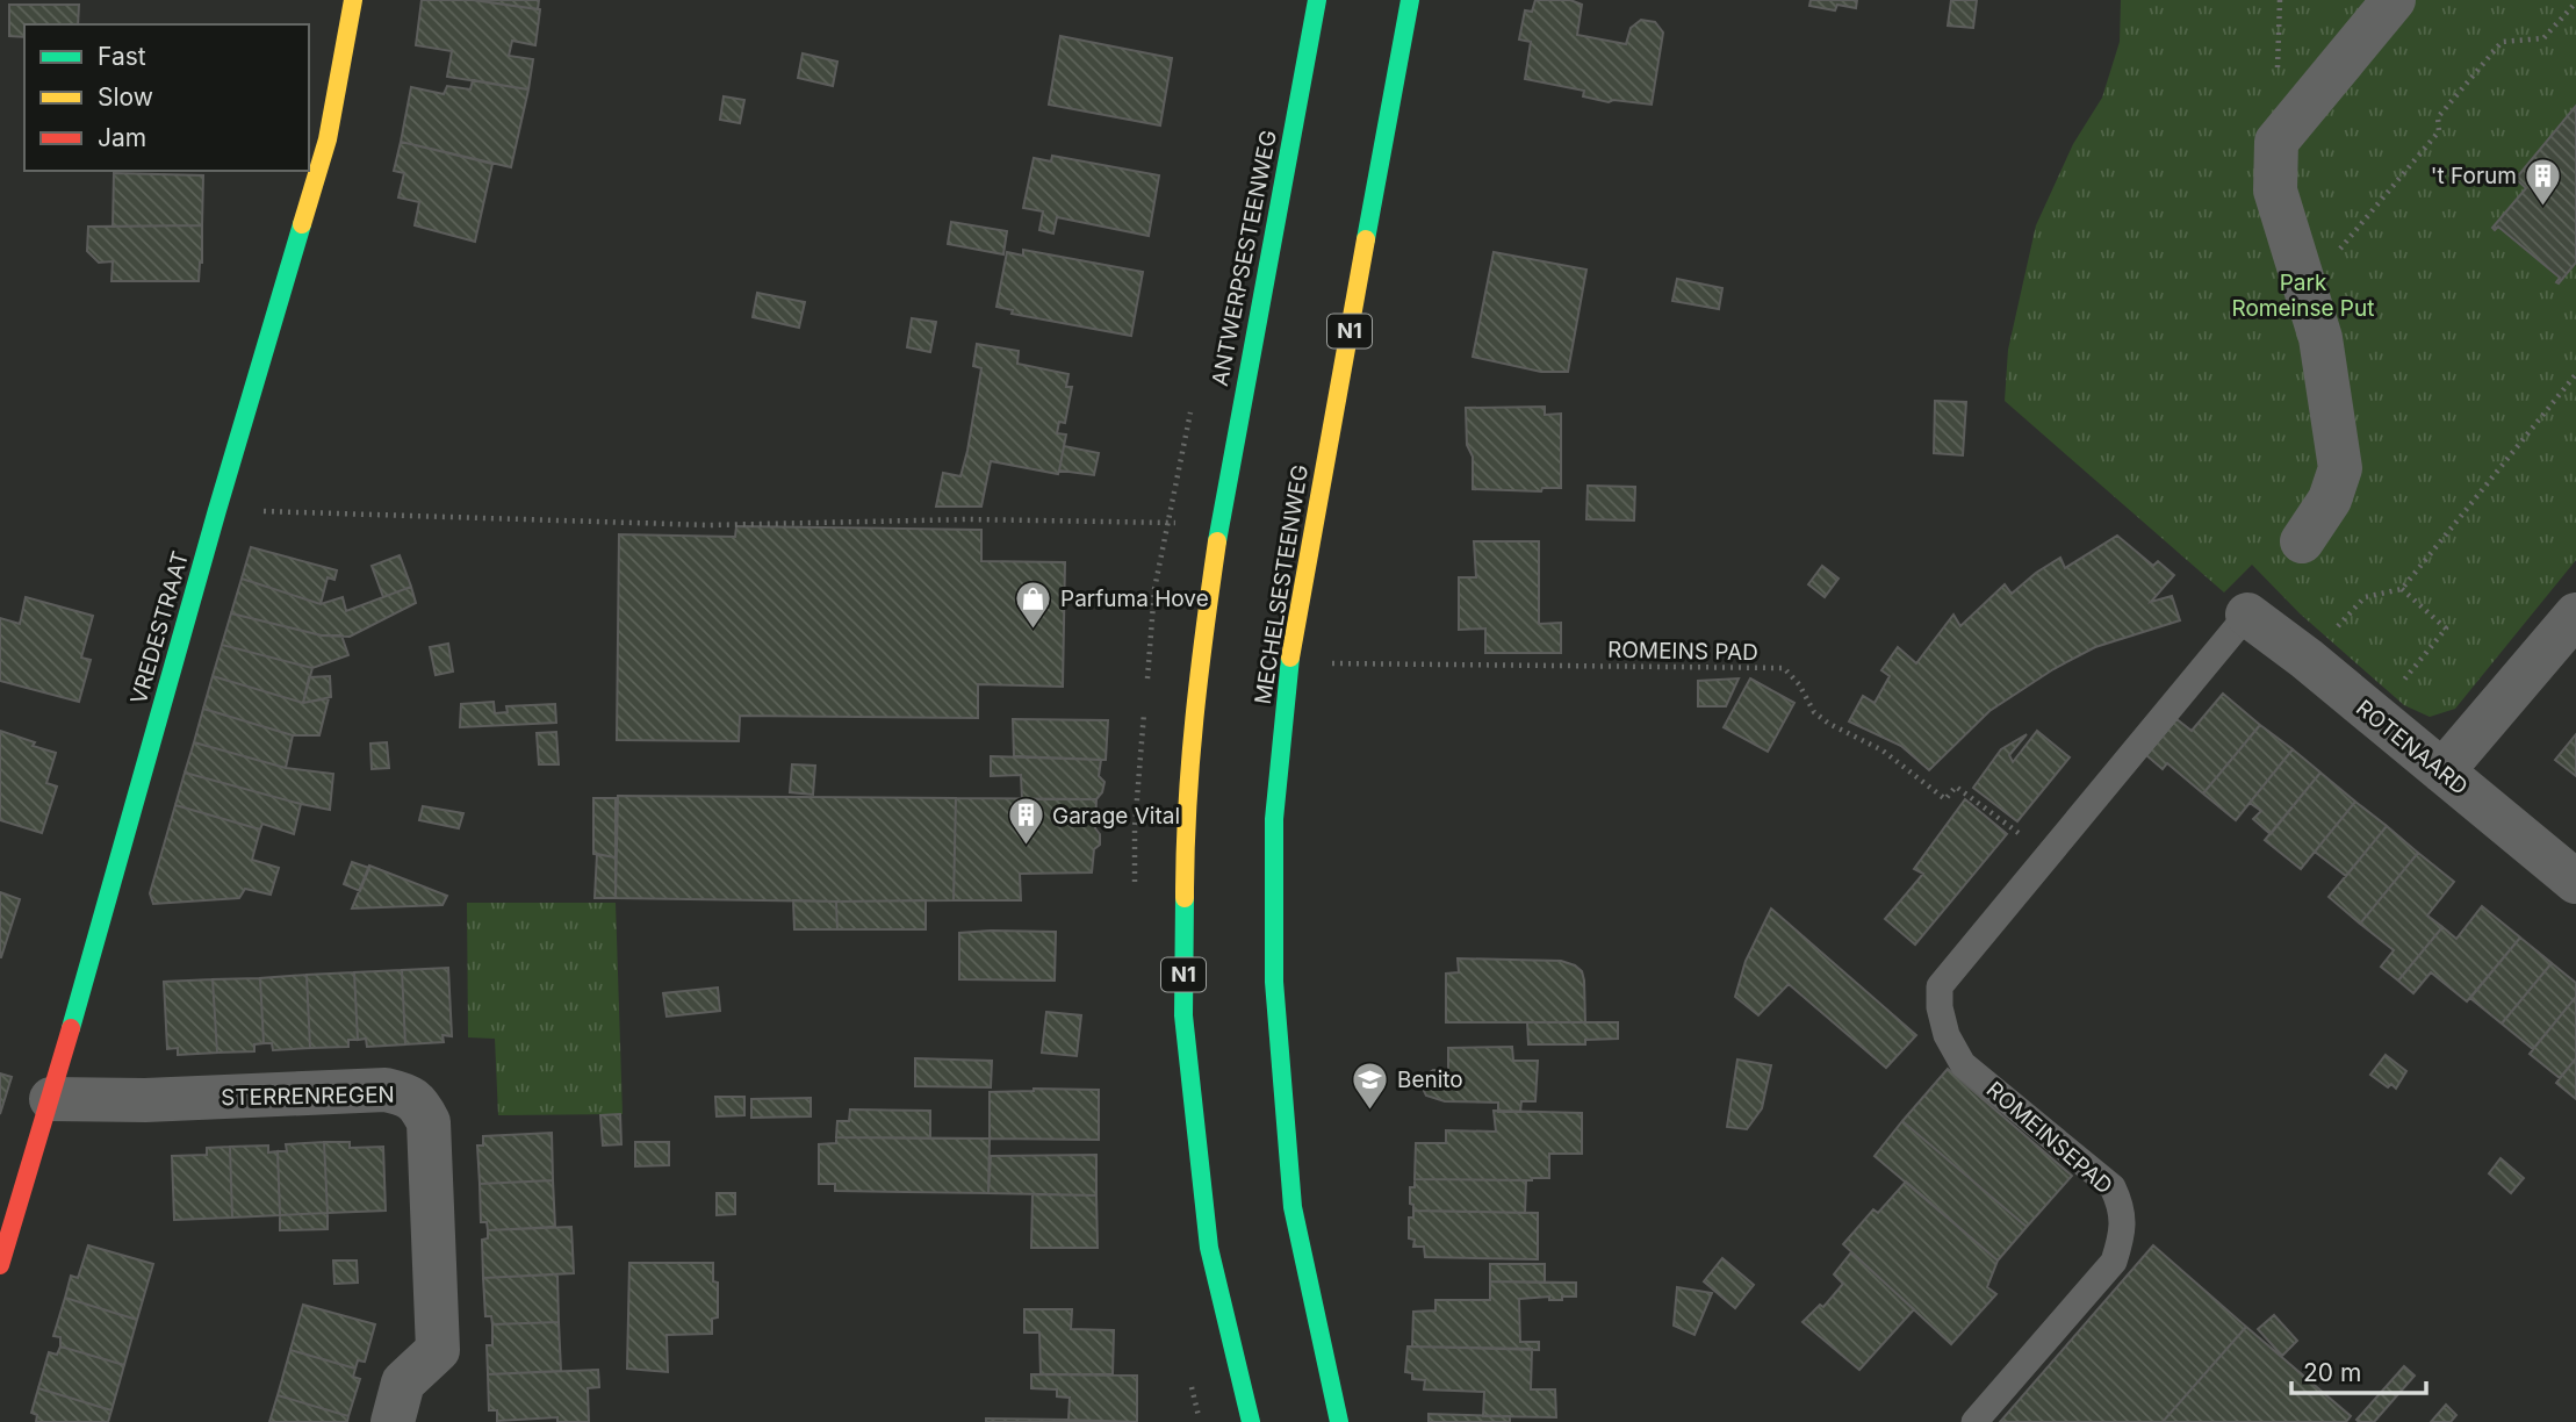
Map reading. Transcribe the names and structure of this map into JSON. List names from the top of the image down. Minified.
{"streets":{"main road":["ANTWERPSESTEENWEG","N1","MECHELSESTEENWEG","VREDESTRAAT"],"street":["ROTENAARD","STERRENREGEN"],"lane":["ROMEINSEPAD"],"path":["ROMEINS PAD"]},"crossings":[["VREDESTRAAT","STERRENREGEN"],["ROMEINS PAD","ROMEINSEPAD"],["ROTENAARD","ROMEINSEPAD"]],"parks":["Park Romeinse Put"],"places":{"building":["'t Forum","Garage Vital"],"shop":["Parfuma Hove"],"school or university":["Benito"]},"legend":["Fast","Slow","Jam"],"scale_bar":"20 m"}
